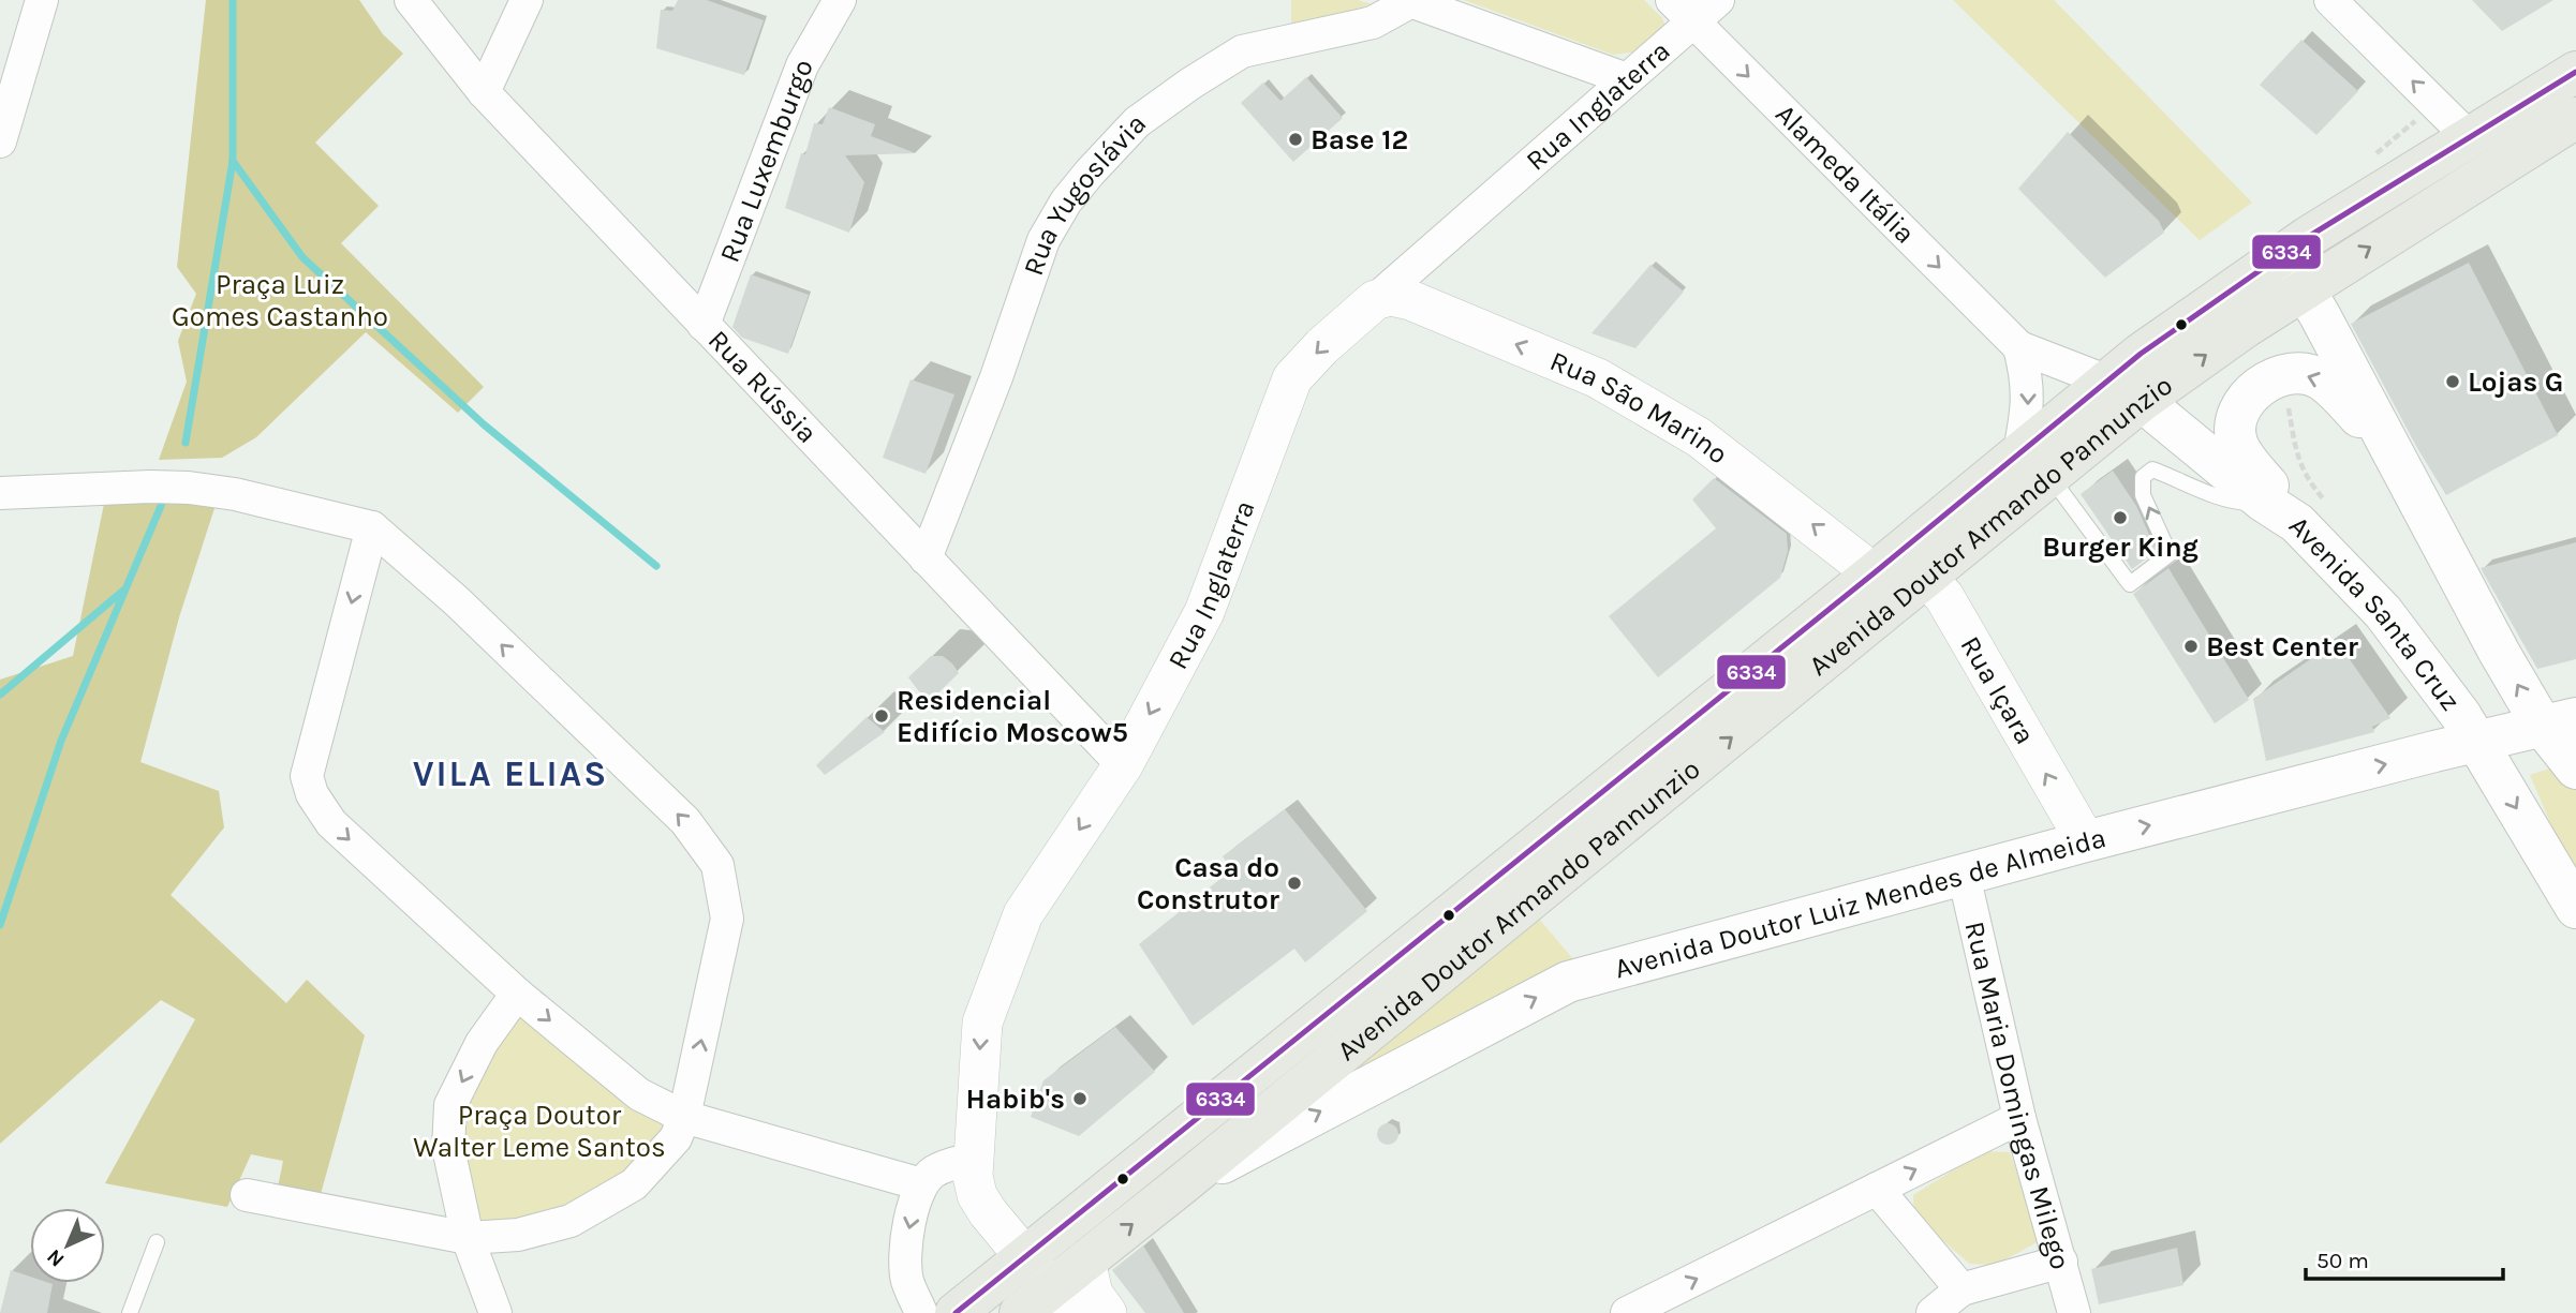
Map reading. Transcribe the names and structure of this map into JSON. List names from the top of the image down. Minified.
{"streets":{"main road":["Avenida Doutor Armando Pannunzio","Avenida Santa Cruz","Avenida Doutor Luiz Mendes de Almeida"],"street":["Rua Inglaterra","Rua Luxemburgo","Alameda Itália","Rua Yugoslávia","Rua Rússia","Rua São Marino","Rua Içara","Rua Maria Domingas Milego"]},"crossings":[["Rua Inglaterra","Alameda Itália"],["Rua Inglaterra","Rua Rússia"],["Rua Inglaterra","Rua São Marino"],["Rua Inglaterra","Avenida Doutor Armando Pannunzio"],["Rua Luxemburgo","Rua Rússia"],["Alameda Itália","Avenida Doutor Armando Pannunzio"],["Alameda Itália","Avenida Santa Cruz"],["Rua Yugoslávia","Rua Rússia"],["Rua São Marino","Avenida Doutor Armando Pannunzio"],["Rua São Marino","Rua Içara"],["Avenida Doutor Armando Pannunzio","Avenida Santa Cruz"],["Avenida Doutor Armando Pannunzio","Rua Içara"],["Avenida Doutor Armando Pannunzio","Avenida Doutor Luiz Mendes de Almeida"],["Avenida Santa Cruz","Avenida Doutor Luiz Mendes de Almeida"],["Rua Içara","Avenida Doutor Luiz Mendes de Almeida"],["Avenida Doutor Luiz Mendes de Almeida","Rua Maria Domingas Milego"]],"one_way":["Rua Inglaterra","Alameda Itália","Rua Içara","Avenida Doutor Luiz Mendes de Almeida"],"districts":["VILA ELIAS"],"parks":["Praça Luiz Gomes Castanho","Praça Doutor Walter Leme Santos"],"places":["Base 12","Lojas G","Burger King","Best Center","Residencial Edifício Moscow5","Casa do Construtor","Habib's"],"lines":["transit line 6334"],"scale_bar":"50 m","north":"bottom left"}
